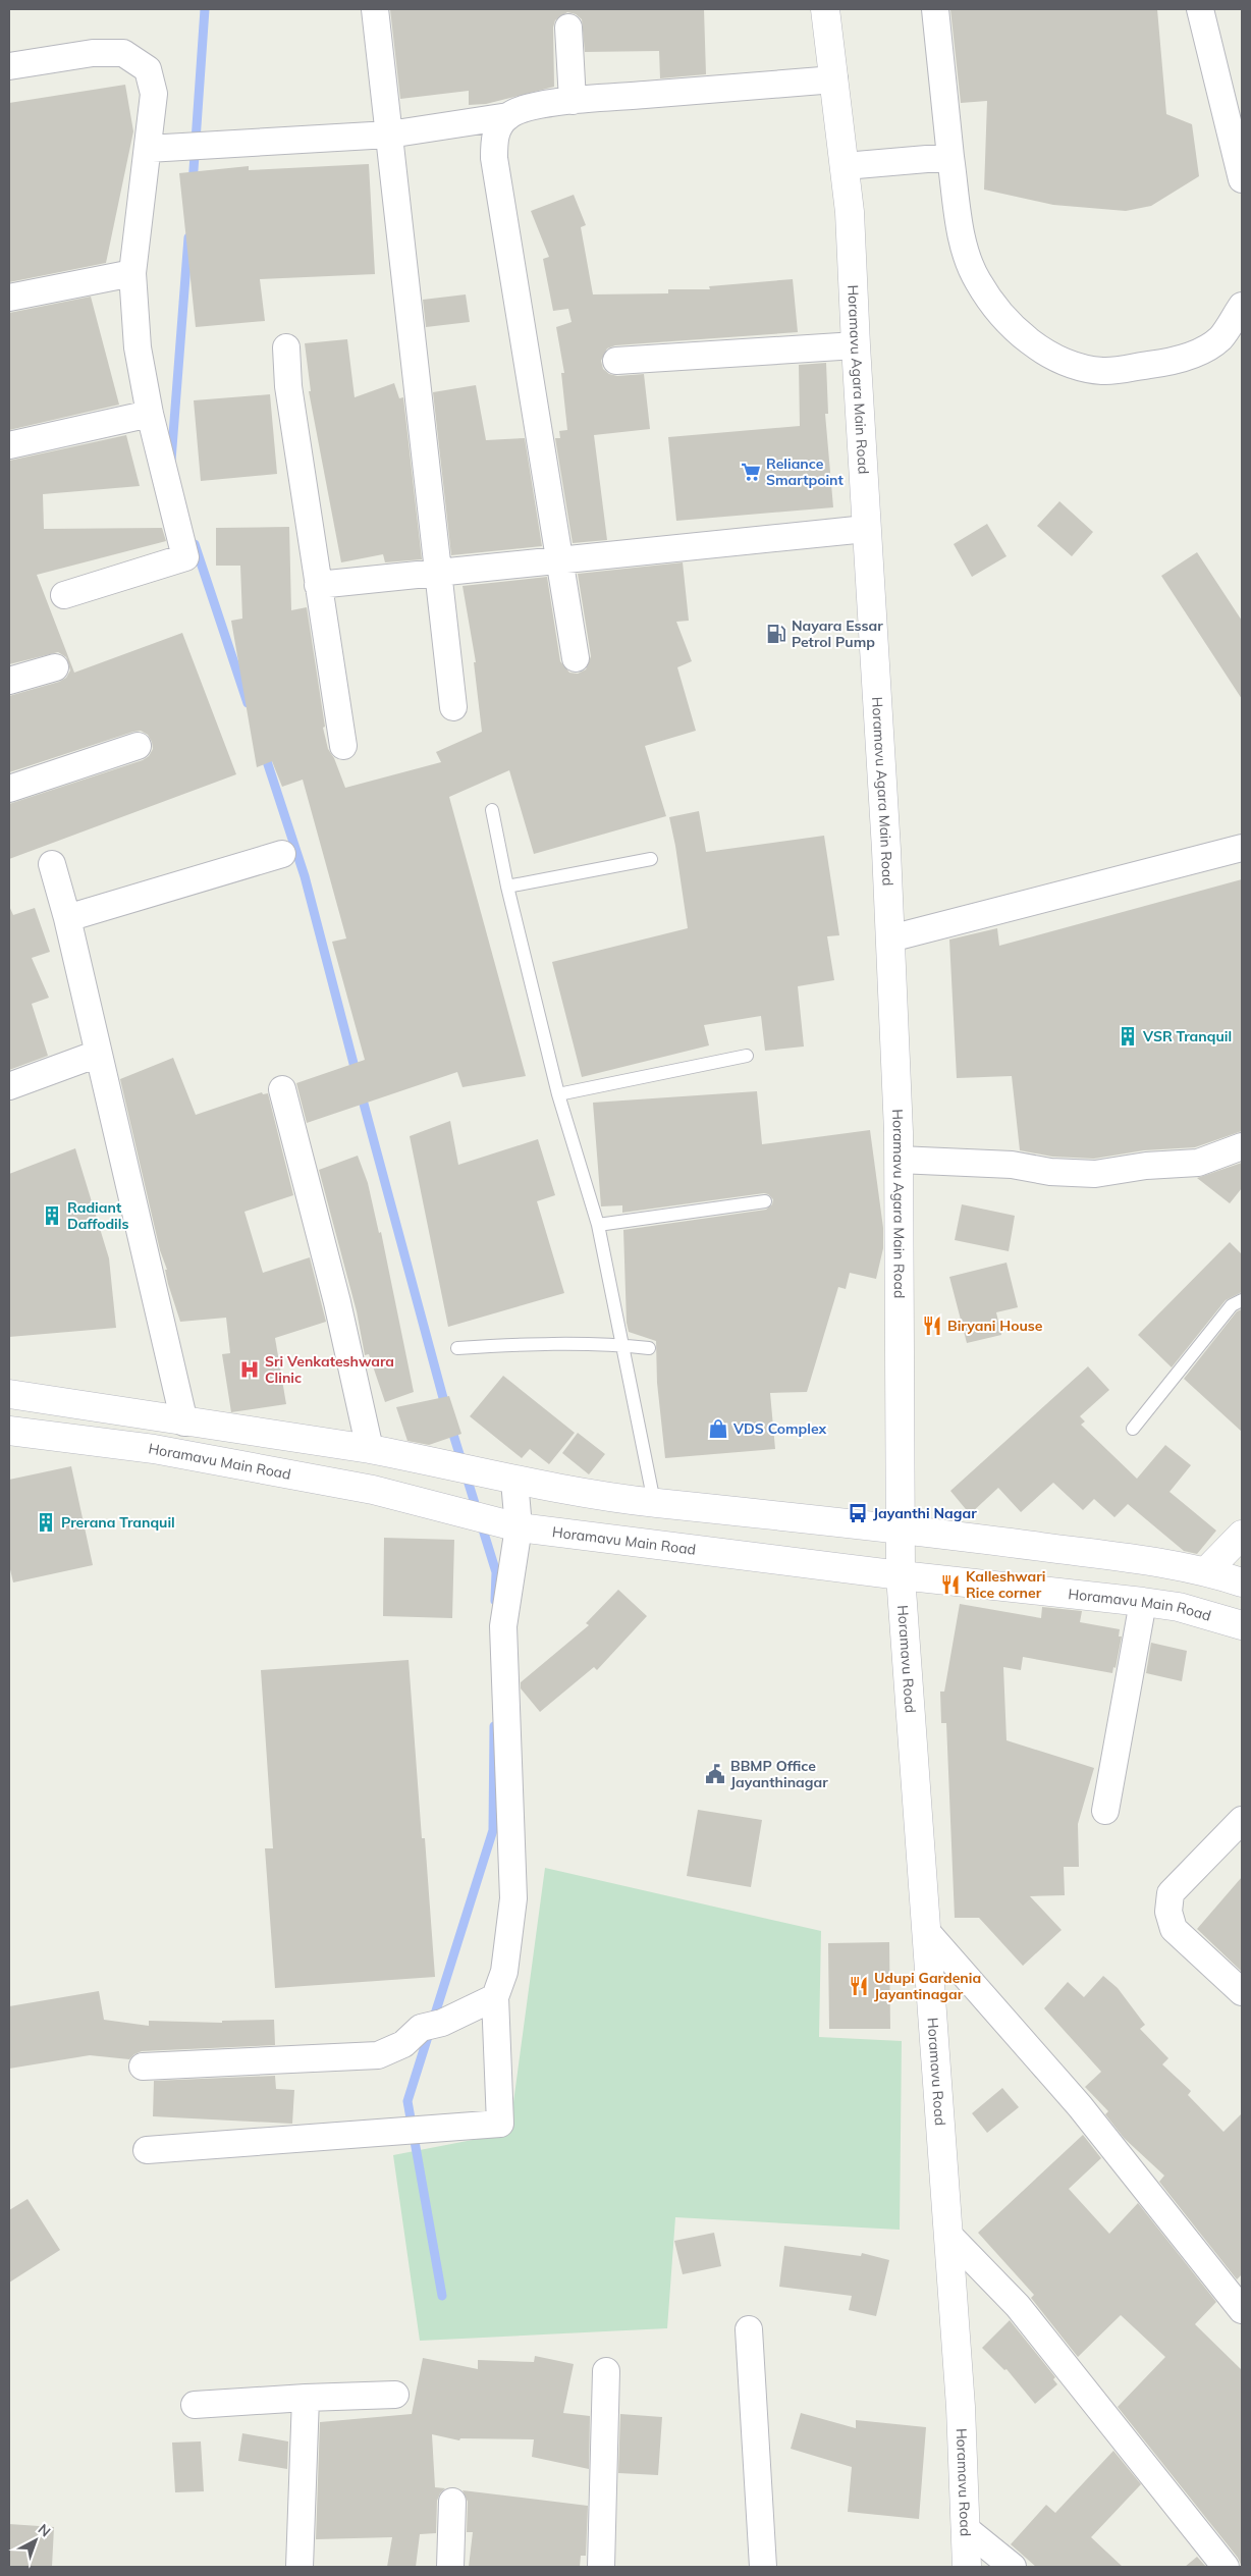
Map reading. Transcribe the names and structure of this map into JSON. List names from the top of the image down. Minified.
{"streets":{"street":["Horamavu Agara Main Road","Horamavu Main Road","Horamavu Road"]},"crossings":[["Horamavu Agara Main Road","Horamavu Main Road"],["Horamavu Agara Main Road","Horamavu Road"],["Horamavu Main Road","Horamavu Road"]],"places":{"supermarket":["Reliance Smartpoint"],"fuel station":["Nayara Essar Petrol Pump"],"building":["VSR Tranquil","Radiant Daffodils","Prerana Tranquil"],"restaurant":["Biryani House","Kalleshwari Rice corner","Udupi Gardenia Jayantinagar"],"hospital":["Sri Venkateshwara Clinic"],"shop":["VDS Complex"],"bus stop":["Jayanthi Nagar"],"public building":["BBMP Office Jayanthinagar"]},"north":"top right"}
